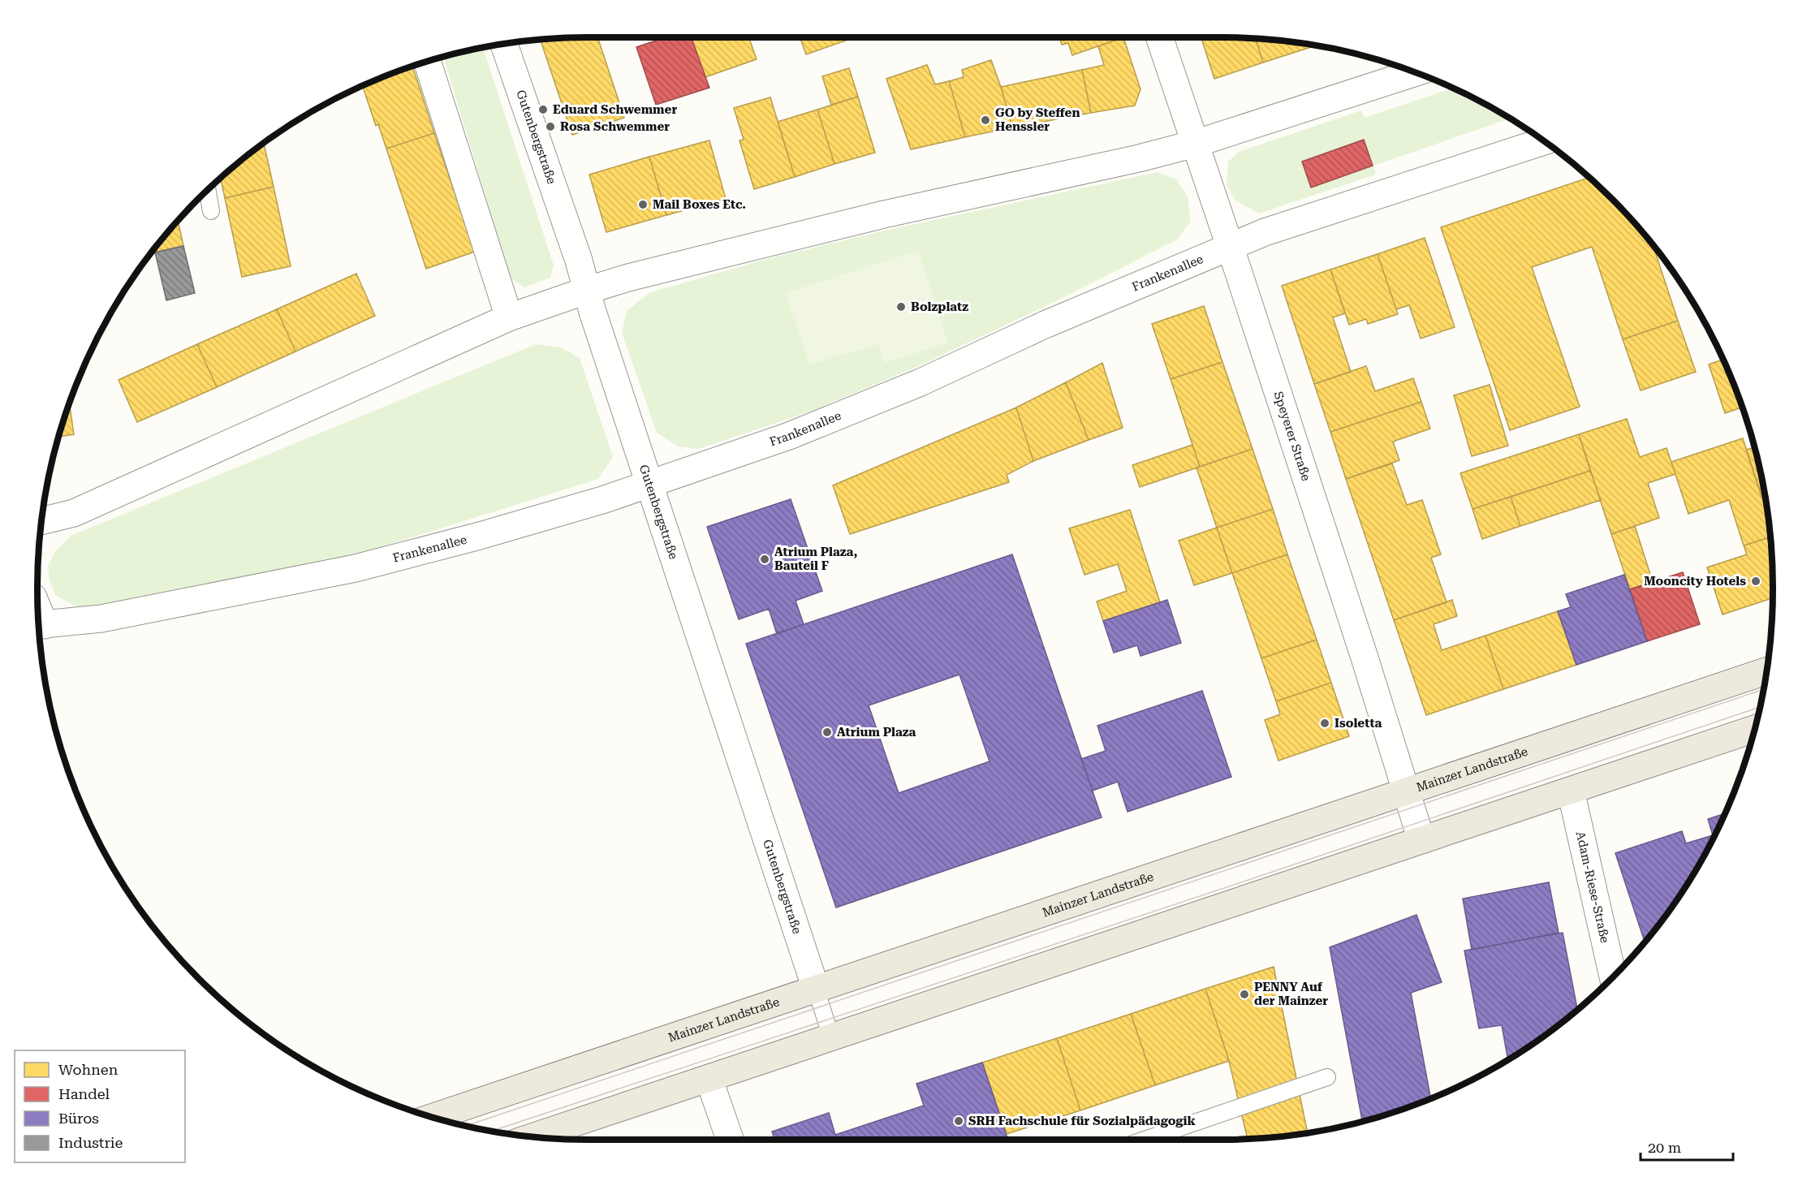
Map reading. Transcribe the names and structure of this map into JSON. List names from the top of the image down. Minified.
{"streets":{"main road":["Mainzer Landstraße"],"street":["Gutenbergstraße","Frankenallee","Speyerer Straße","Adam-Riese-Straße"]},"crossings":[["Gutenbergstraße","Frankenallee"],["Gutenbergstraße","Mainzer Landstraße"],["Frankenallee","Speyerer Straße"],["Speyerer Straße","Mainzer Landstraße"]],"places":["Eduard Schwemmer","GO by Steffen Henssler","Rosa Schwemmer","Mail Boxes Etc.","Bolzplatz","Atrium Plaza, Bauteil F","Mooncity Hotels","Isoletta","Atrium Plaza","PENNY Auf der Mainzer","SRH Fachschule für Sozialpädagogik"],"legend":["Wohnen","Handel","Büros","Industrie"],"scale_bar":"20 m"}
